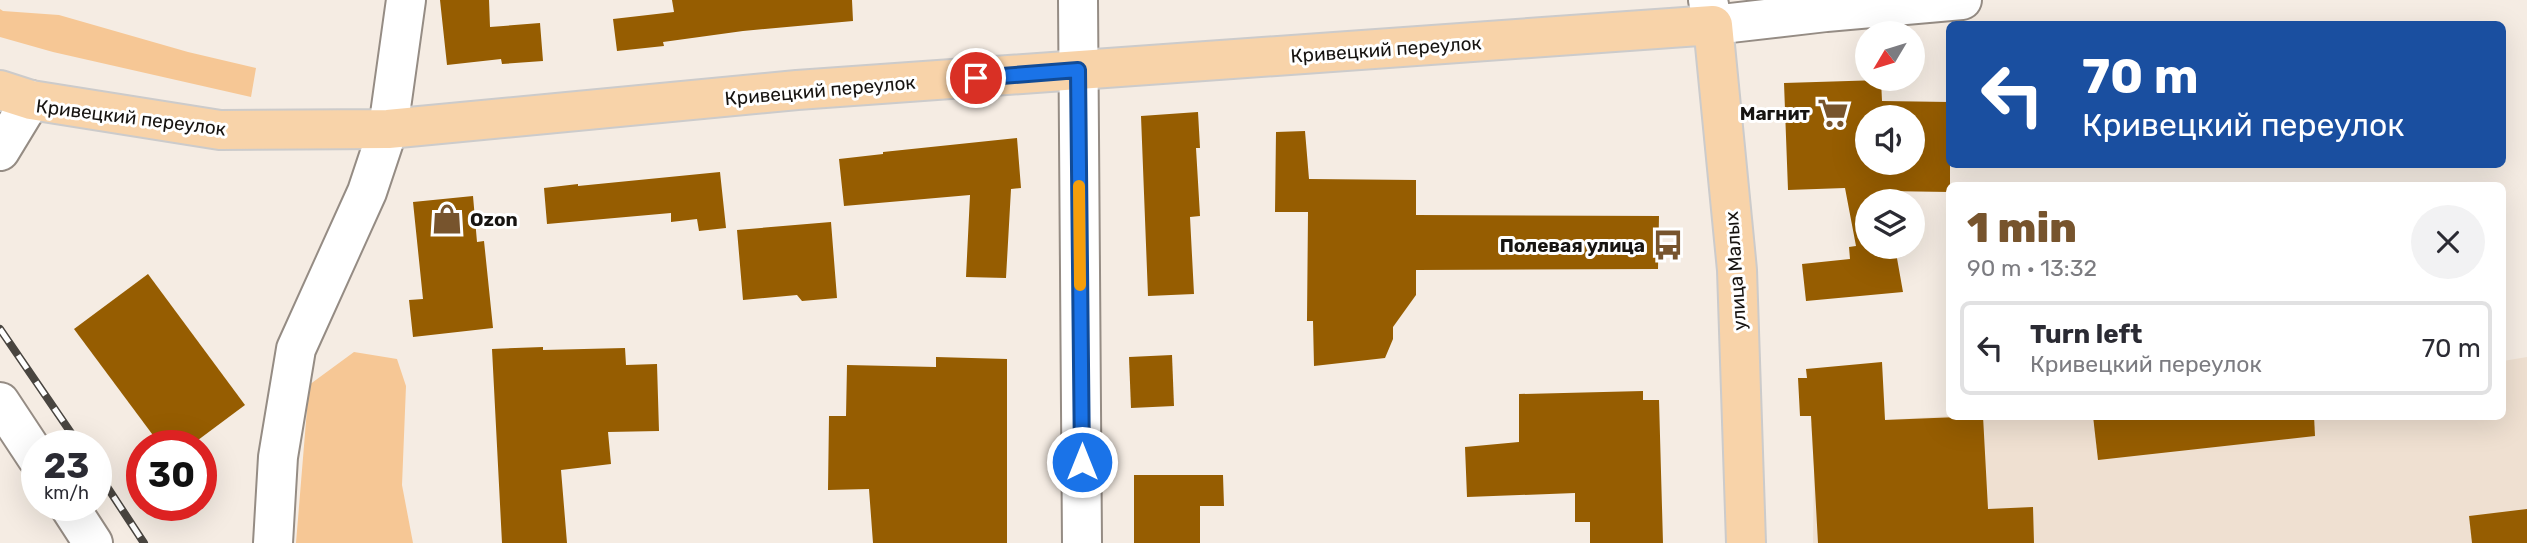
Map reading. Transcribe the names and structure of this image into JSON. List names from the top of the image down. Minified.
{"streets":{"main road":["Кривецкий переулок","улица Малых"]},"crossings":[["Кривецкий переулок","улица Малых"]],"places":{"supermarket":["Магнит"],"shop":["Ozon"],"bus stop":["Полевая улица"]},"north":"bottom left","page":{"turn":["70 m","Кривецкий переулок"],"heading":["1 min","90 m · 13:32"],"list":[{"name":"Turn left","note":"Кривецкий переулок","value":"70 m"}],"speed":"23 km/h","limit":"30"}}
